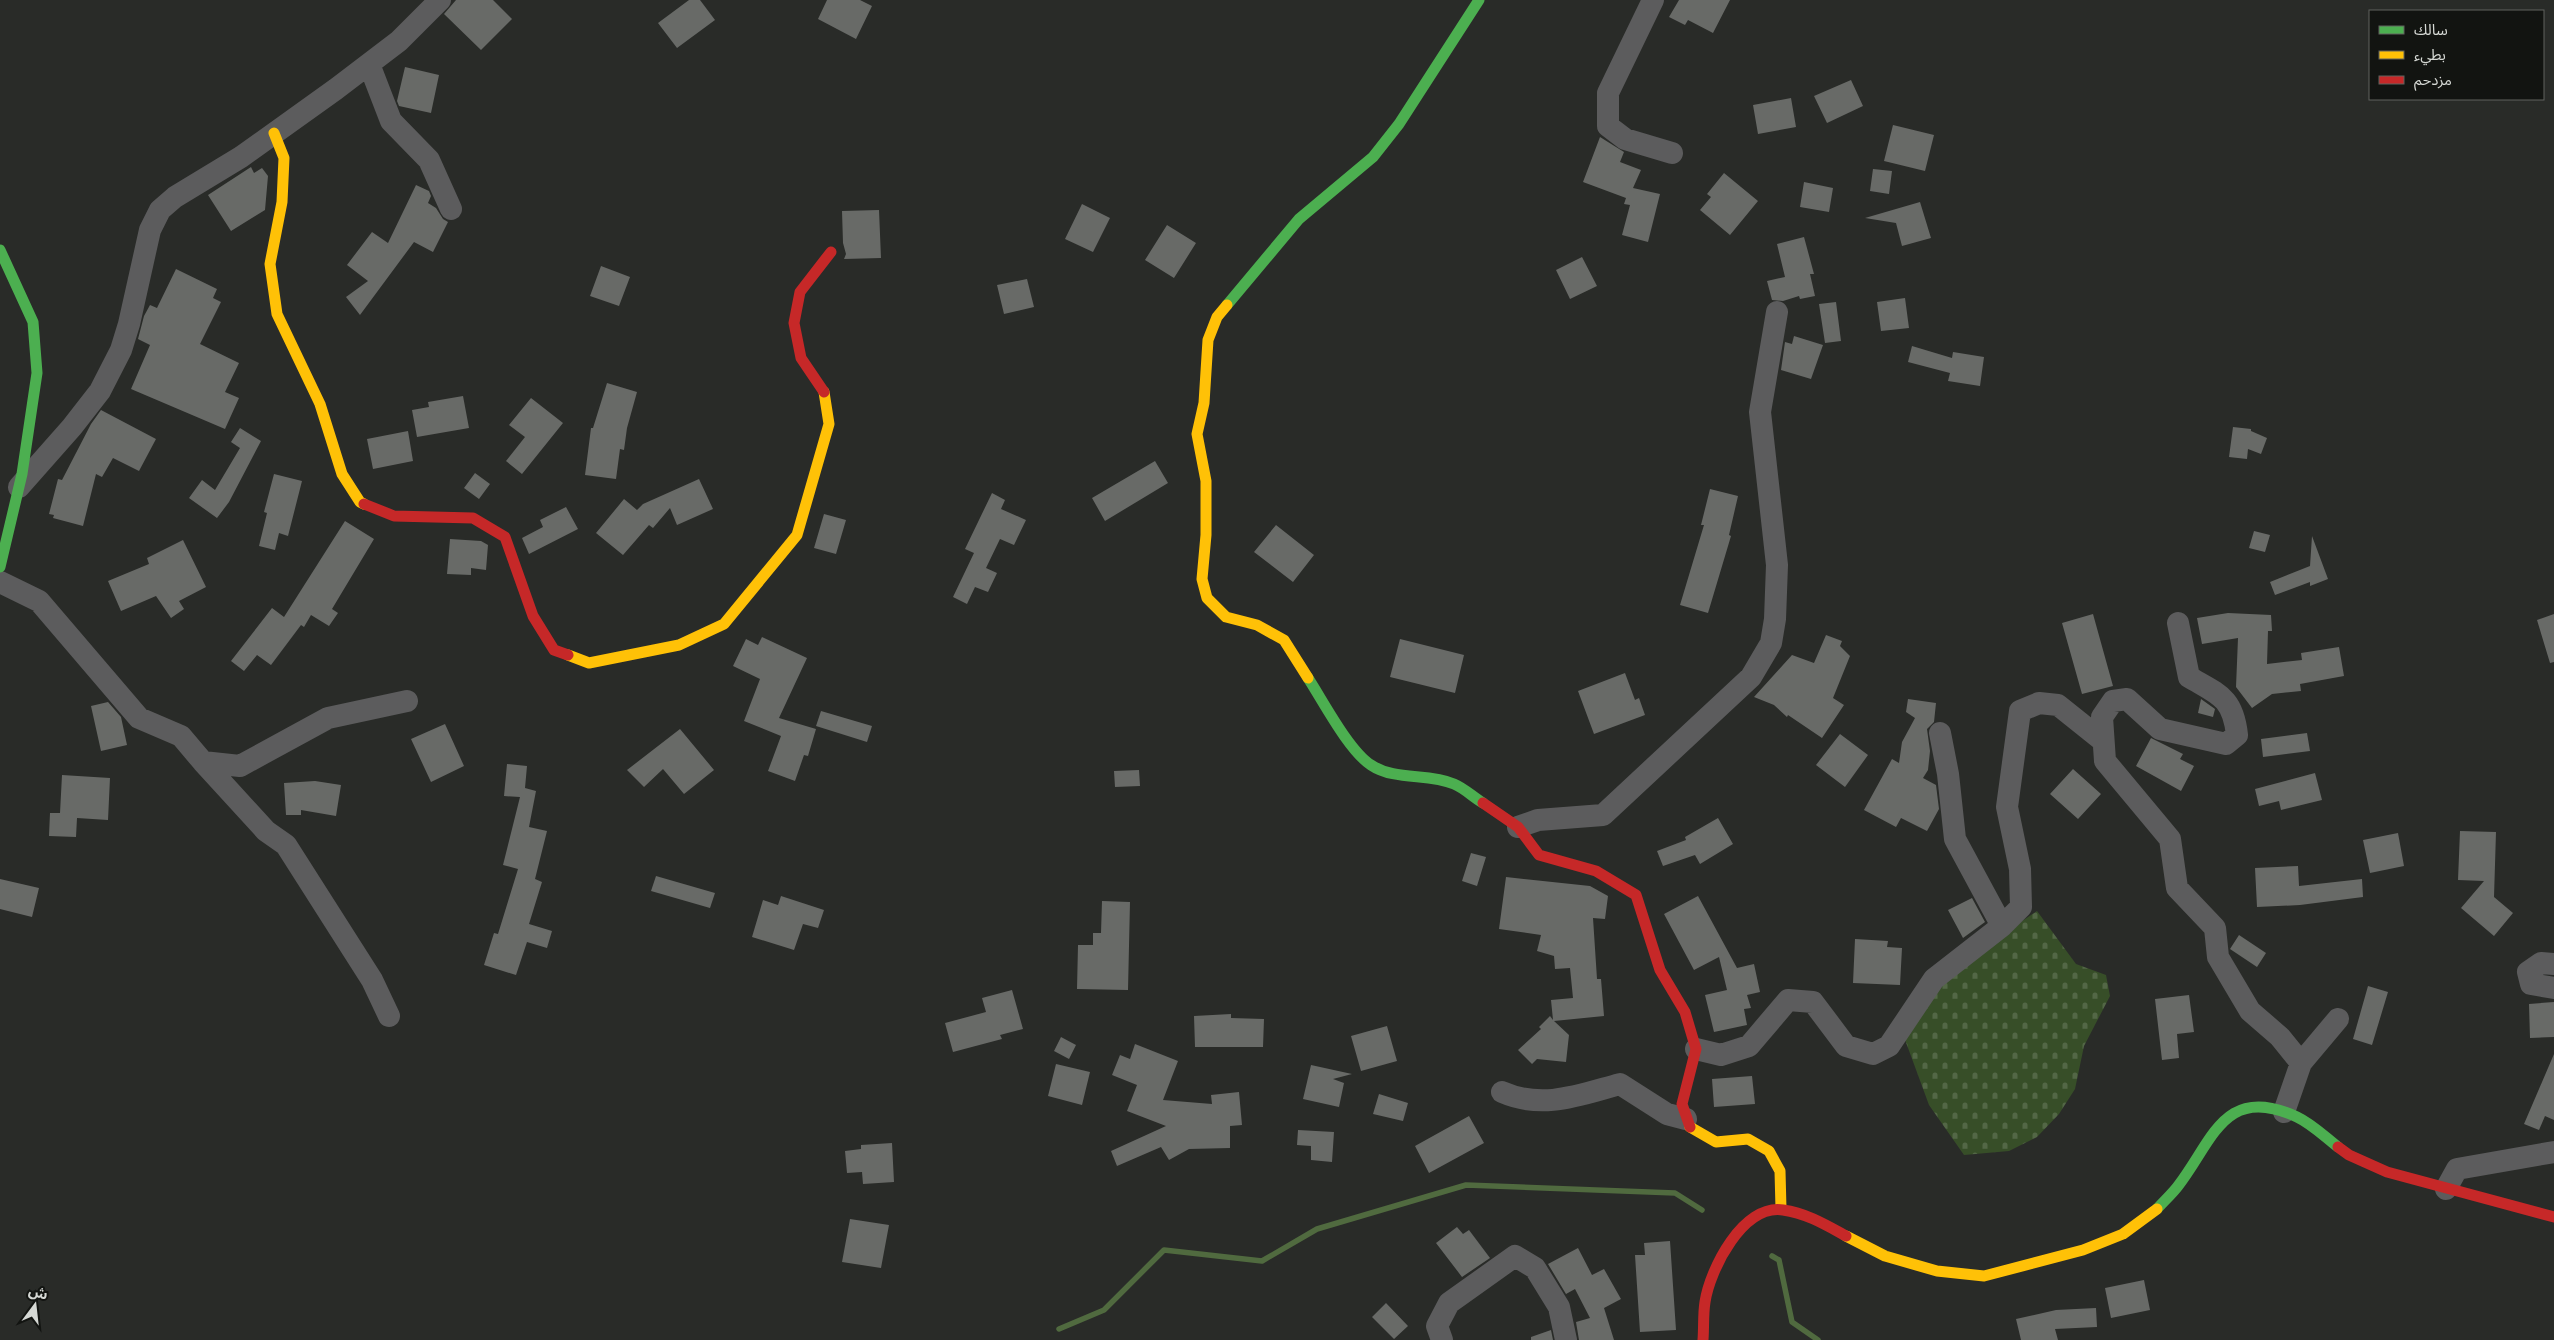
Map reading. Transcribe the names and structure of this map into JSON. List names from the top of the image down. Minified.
{"legend":["سالك","بطيء","مزدحم"],"north":"top"}
